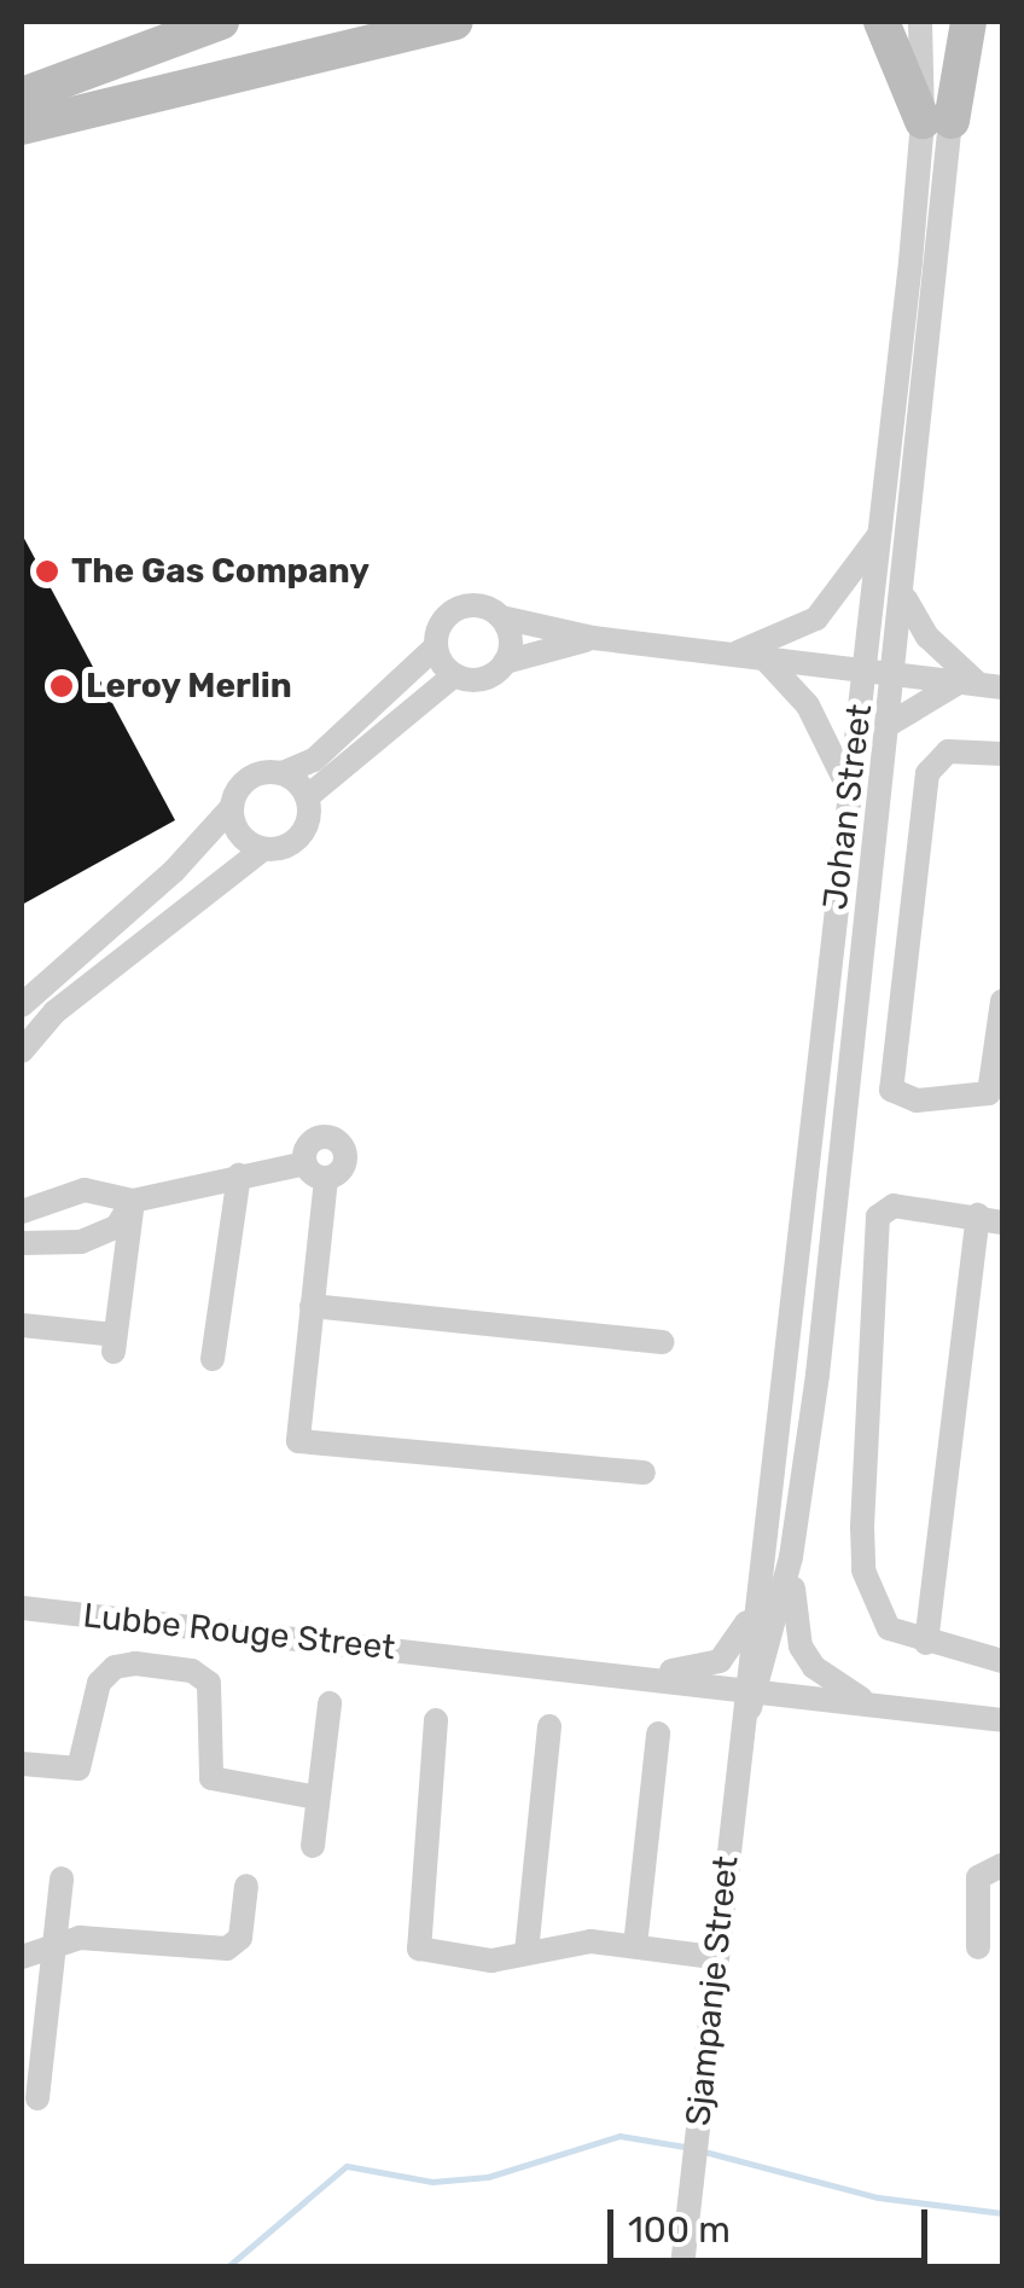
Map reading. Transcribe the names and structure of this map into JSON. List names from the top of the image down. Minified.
{"streets":{"street":["Johan Street","Lubbe Rouge Street","Sjampanje Street"]},"crossings":[["Johan Street","Lubbe Rouge Street"],["Johan Street","Sjampanje Street"],["Lubbe Rouge Street","Sjampanje Street"]],"places":["The Gas Company","Leroy Merlin"],"scale_bar":"100 m"}
